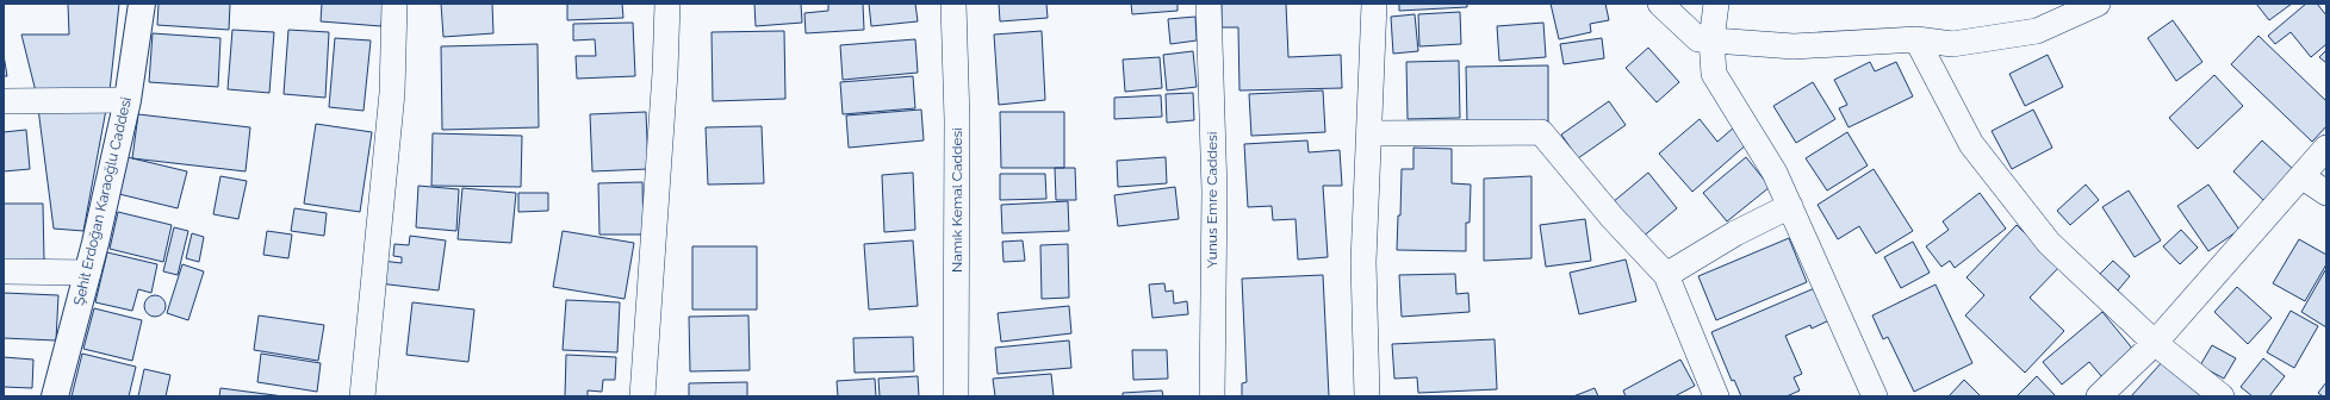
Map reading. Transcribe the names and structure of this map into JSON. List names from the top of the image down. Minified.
{"streets":{"main road":["Şehit Erdoğan Karaoğlu Caddesi"],"street":["Namık Kemal Caddesi","Yunus Emre Caddesi"]}}
